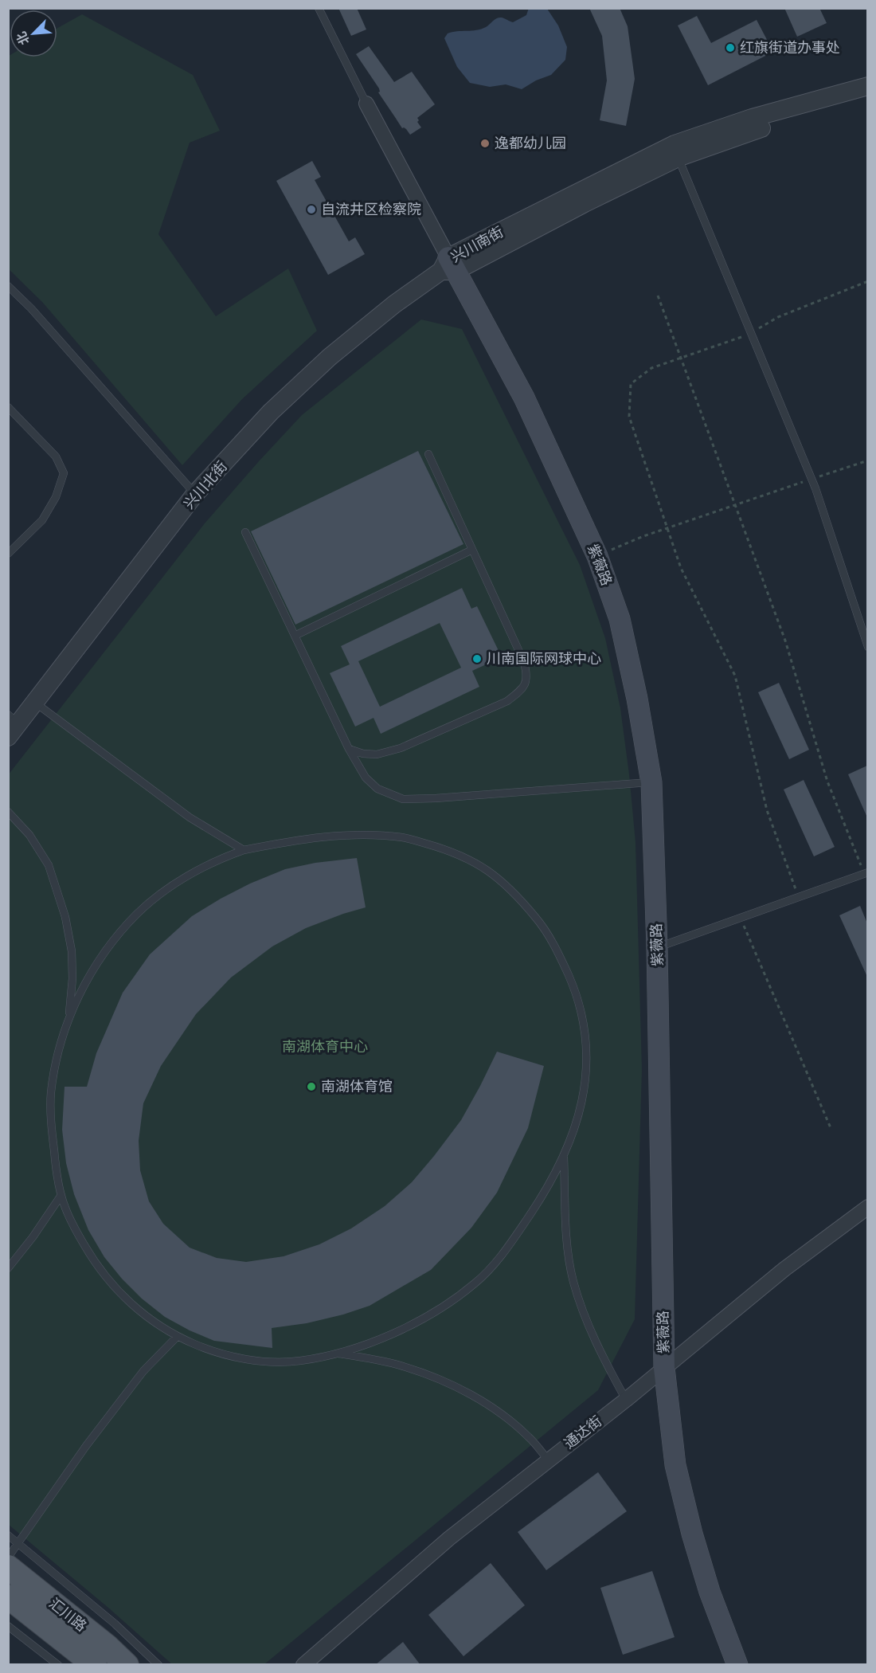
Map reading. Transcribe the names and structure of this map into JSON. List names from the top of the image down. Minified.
{"streets":{"main road":["紫薇路","汇川路"],"street":["兴川南街","兴川北街","通达街"]},"crossings":[["兴川南街","兴川北街"],["兴川南街","紫薇路"],["兴川北街","紫薇路"],["紫薇路","通达街"]],"parks":["南湖体育中心"],"places":["红旗街道办事处","逸都幼儿园","自流井区检察院","川南国际网球中心","南湖体育馆"],"north":"bottom left"}
